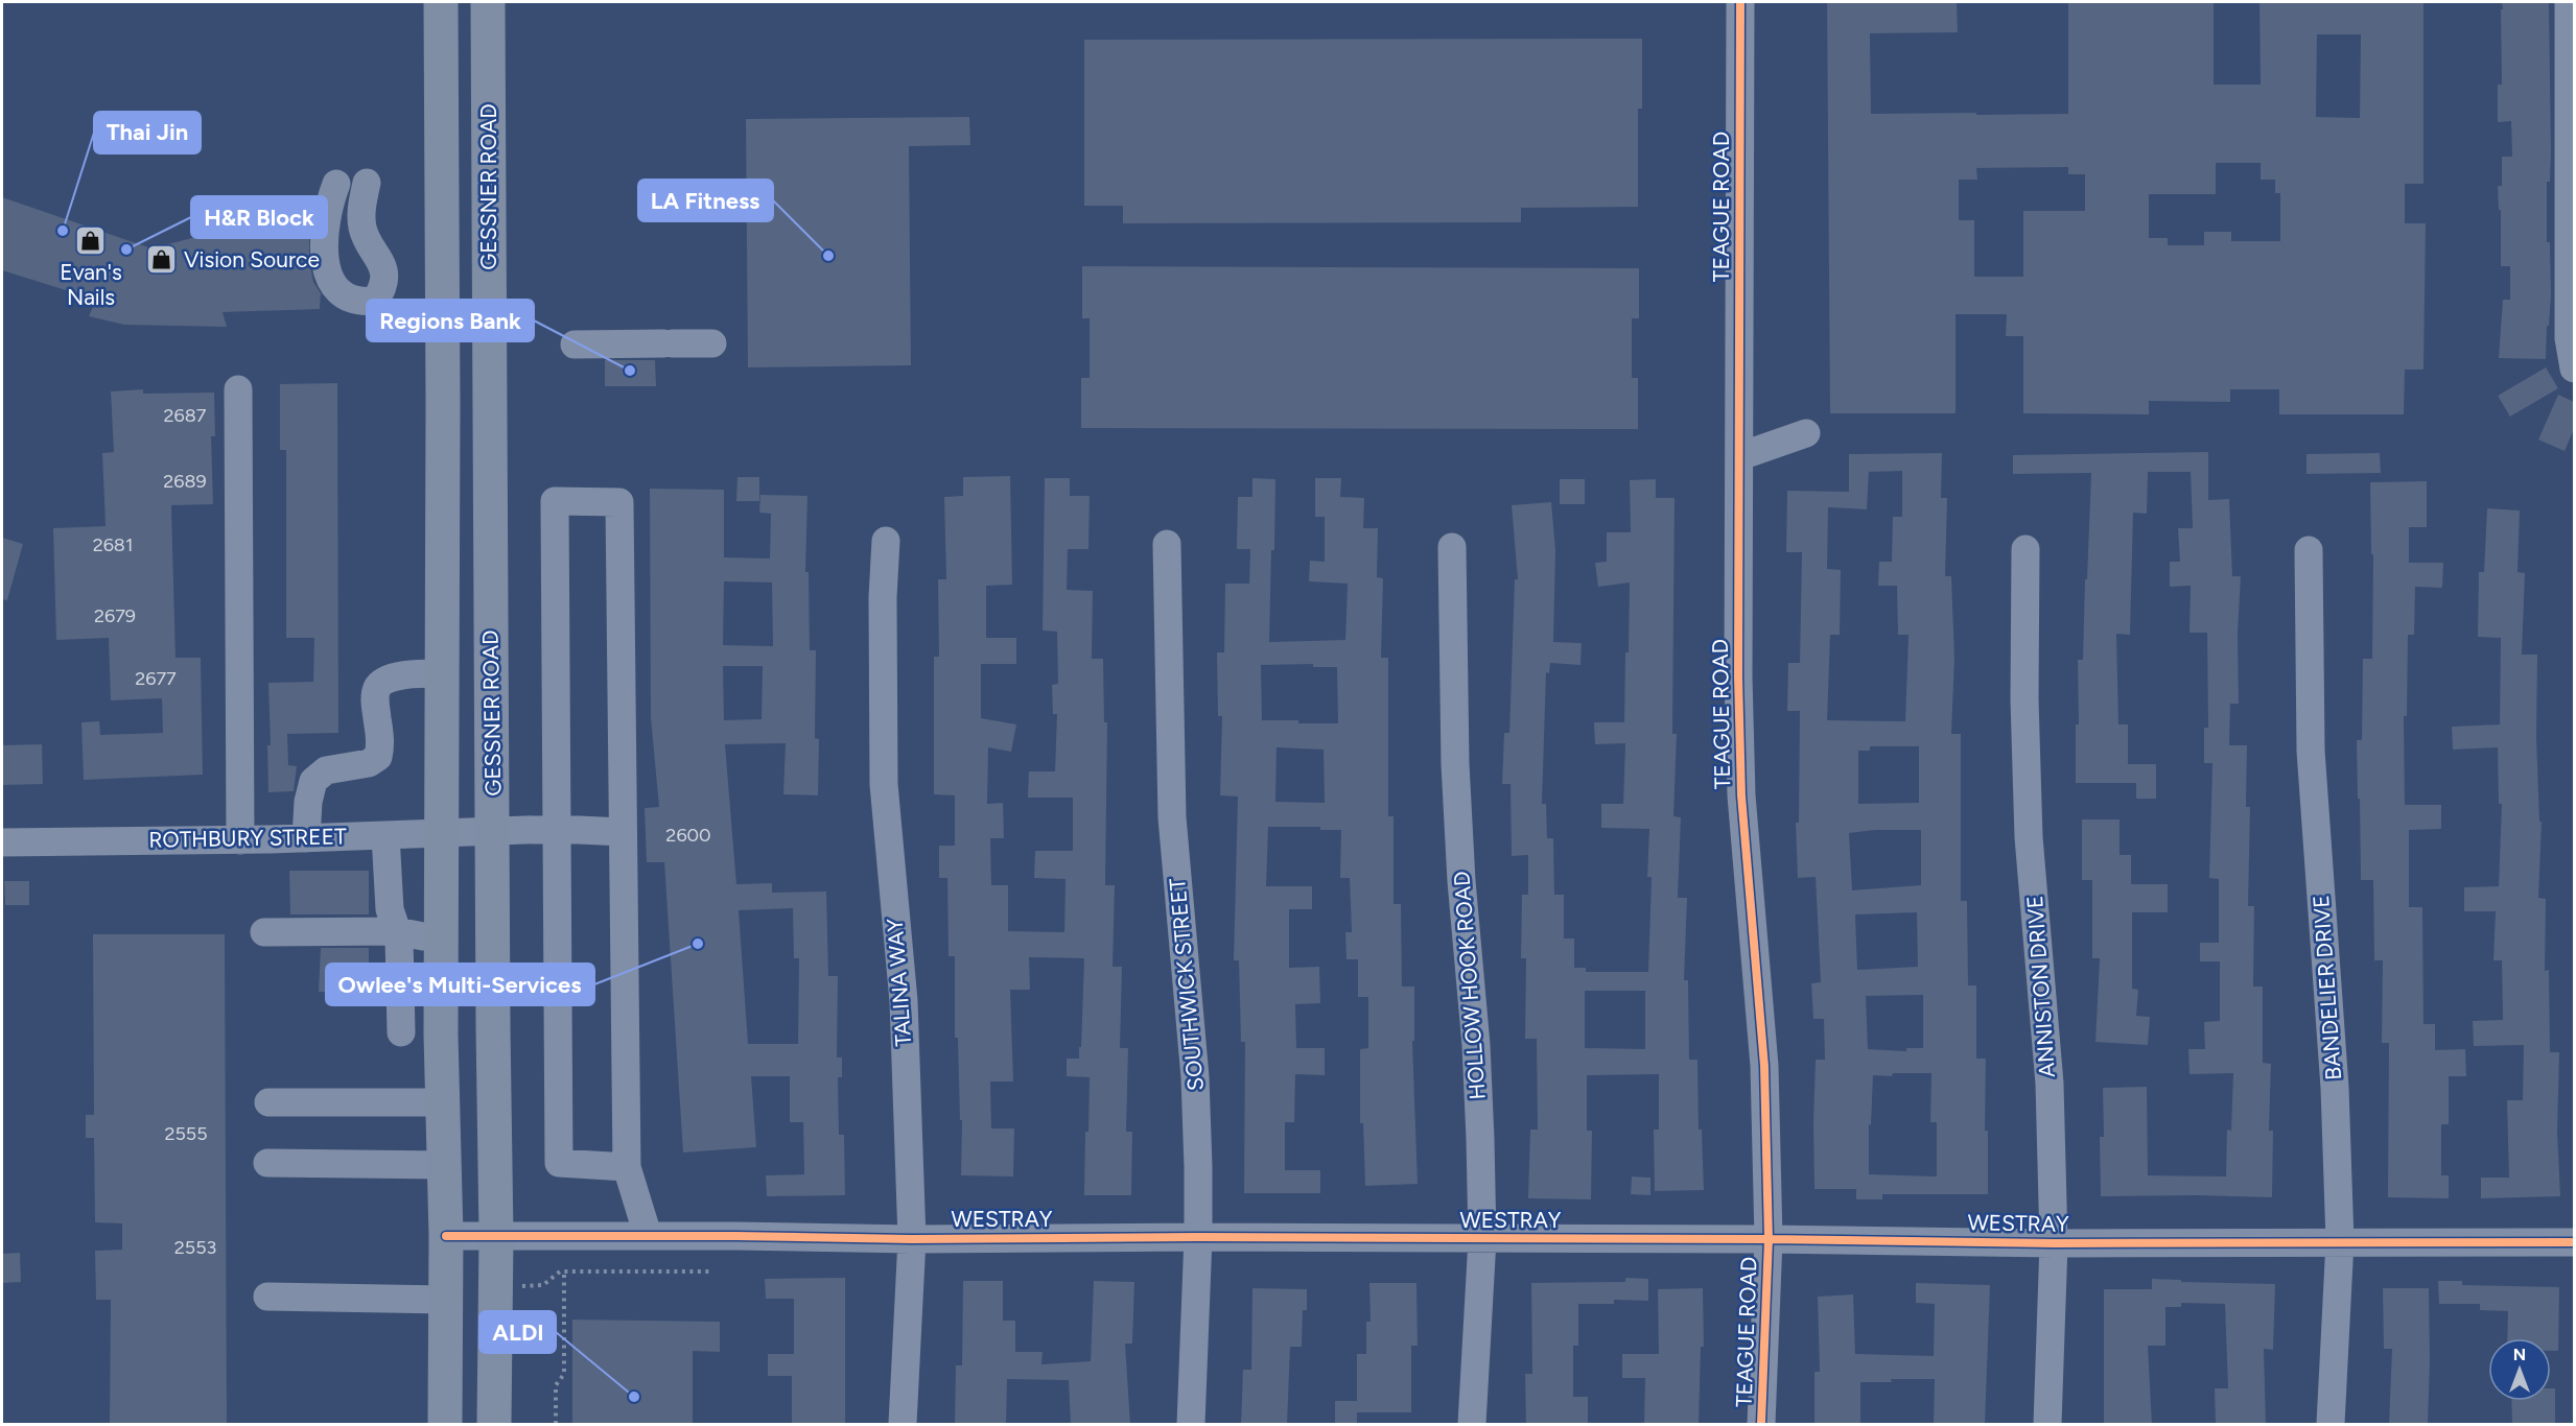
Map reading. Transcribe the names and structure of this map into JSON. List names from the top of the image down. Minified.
{"streets":{"main road":["GESSNER ROAD"],"street":["TEAGUE ROAD","ROTHBURY STREET","TALINA WAY","SOUTHWICK STREET","HOLLOW HOOK ROAD","ANNISTON DRIVE","BANDELIER DRIVE","WESTRAY"]},"crossings":[["GESSNER ROAD","ROTHBURY STREET"],["GESSNER ROAD","WESTRAY"],["TEAGUE ROAD","WESTRAY"],["TALINA WAY","WESTRAY"],["SOUTHWICK STREET","WESTRAY"],["HOLLOW HOOK ROAD","WESTRAY"],["ANNISTON DRIVE","WESTRAY"],["BANDELIER DRIVE","WESTRAY"]],"places":{"other":["Thai Jin","H&R Block","LA Fitness","Regions Bank","Owlee's Multi-Services","ALDI"],"shop":["Evan's Nails","Vision Source"]},"house_numbers":["2687","2689","2681","2679","2677","2600","2555","2553"],"north":"top"}
